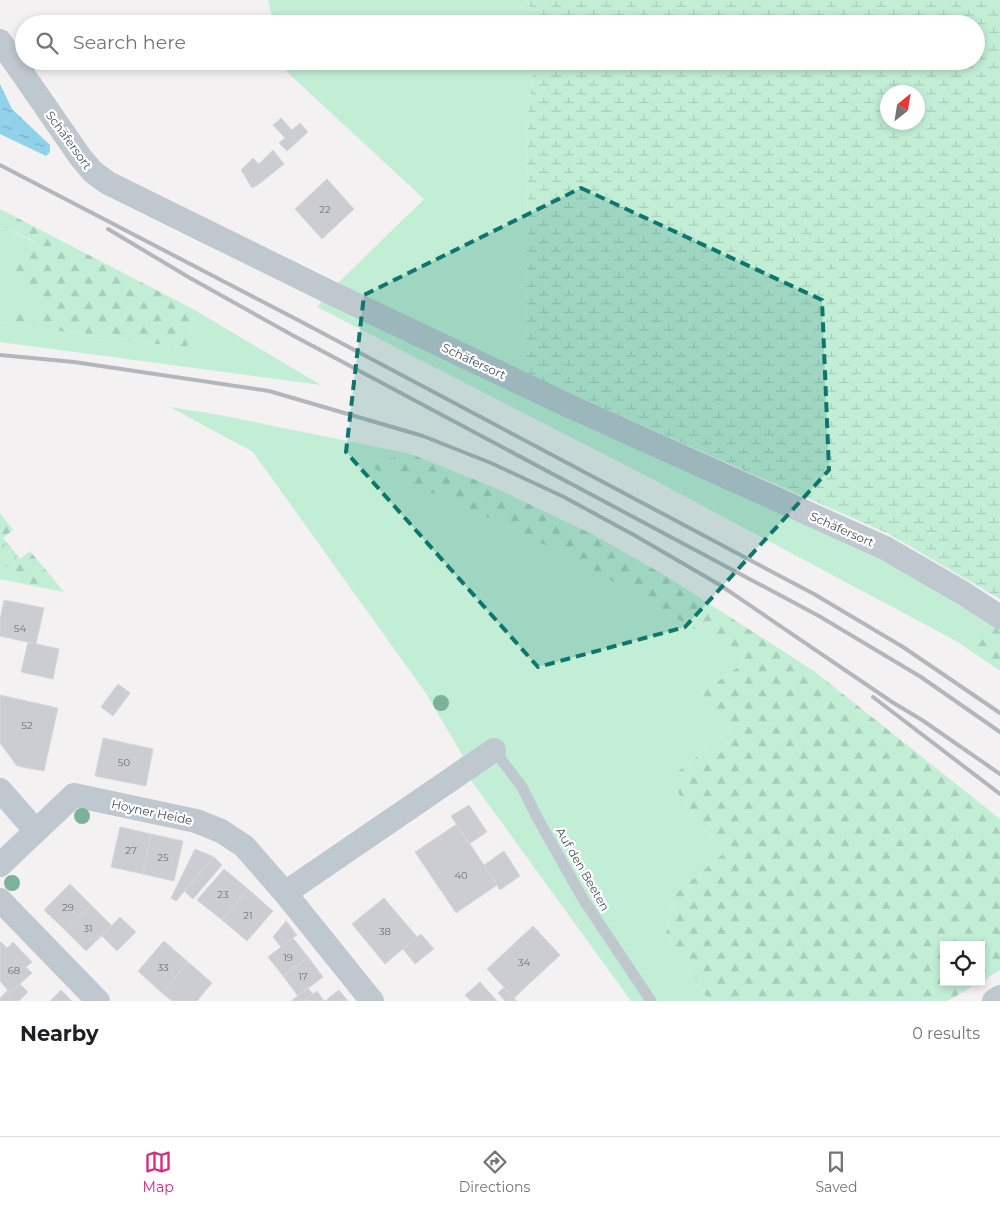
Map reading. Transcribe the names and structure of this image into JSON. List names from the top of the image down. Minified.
{"streets":{"street":["Schäfersort","Hoyner Heide"],"lane":["Auf den Beeten"]},"house_numbers":["22","54","52","50","27","25","40","23","29","21","31","38","19","34","33","68","17"],"north":"top right","page":{"search":"Search here","heading":["Nearby","0 results"],"nav":["Map","Directions","Saved"]}}
